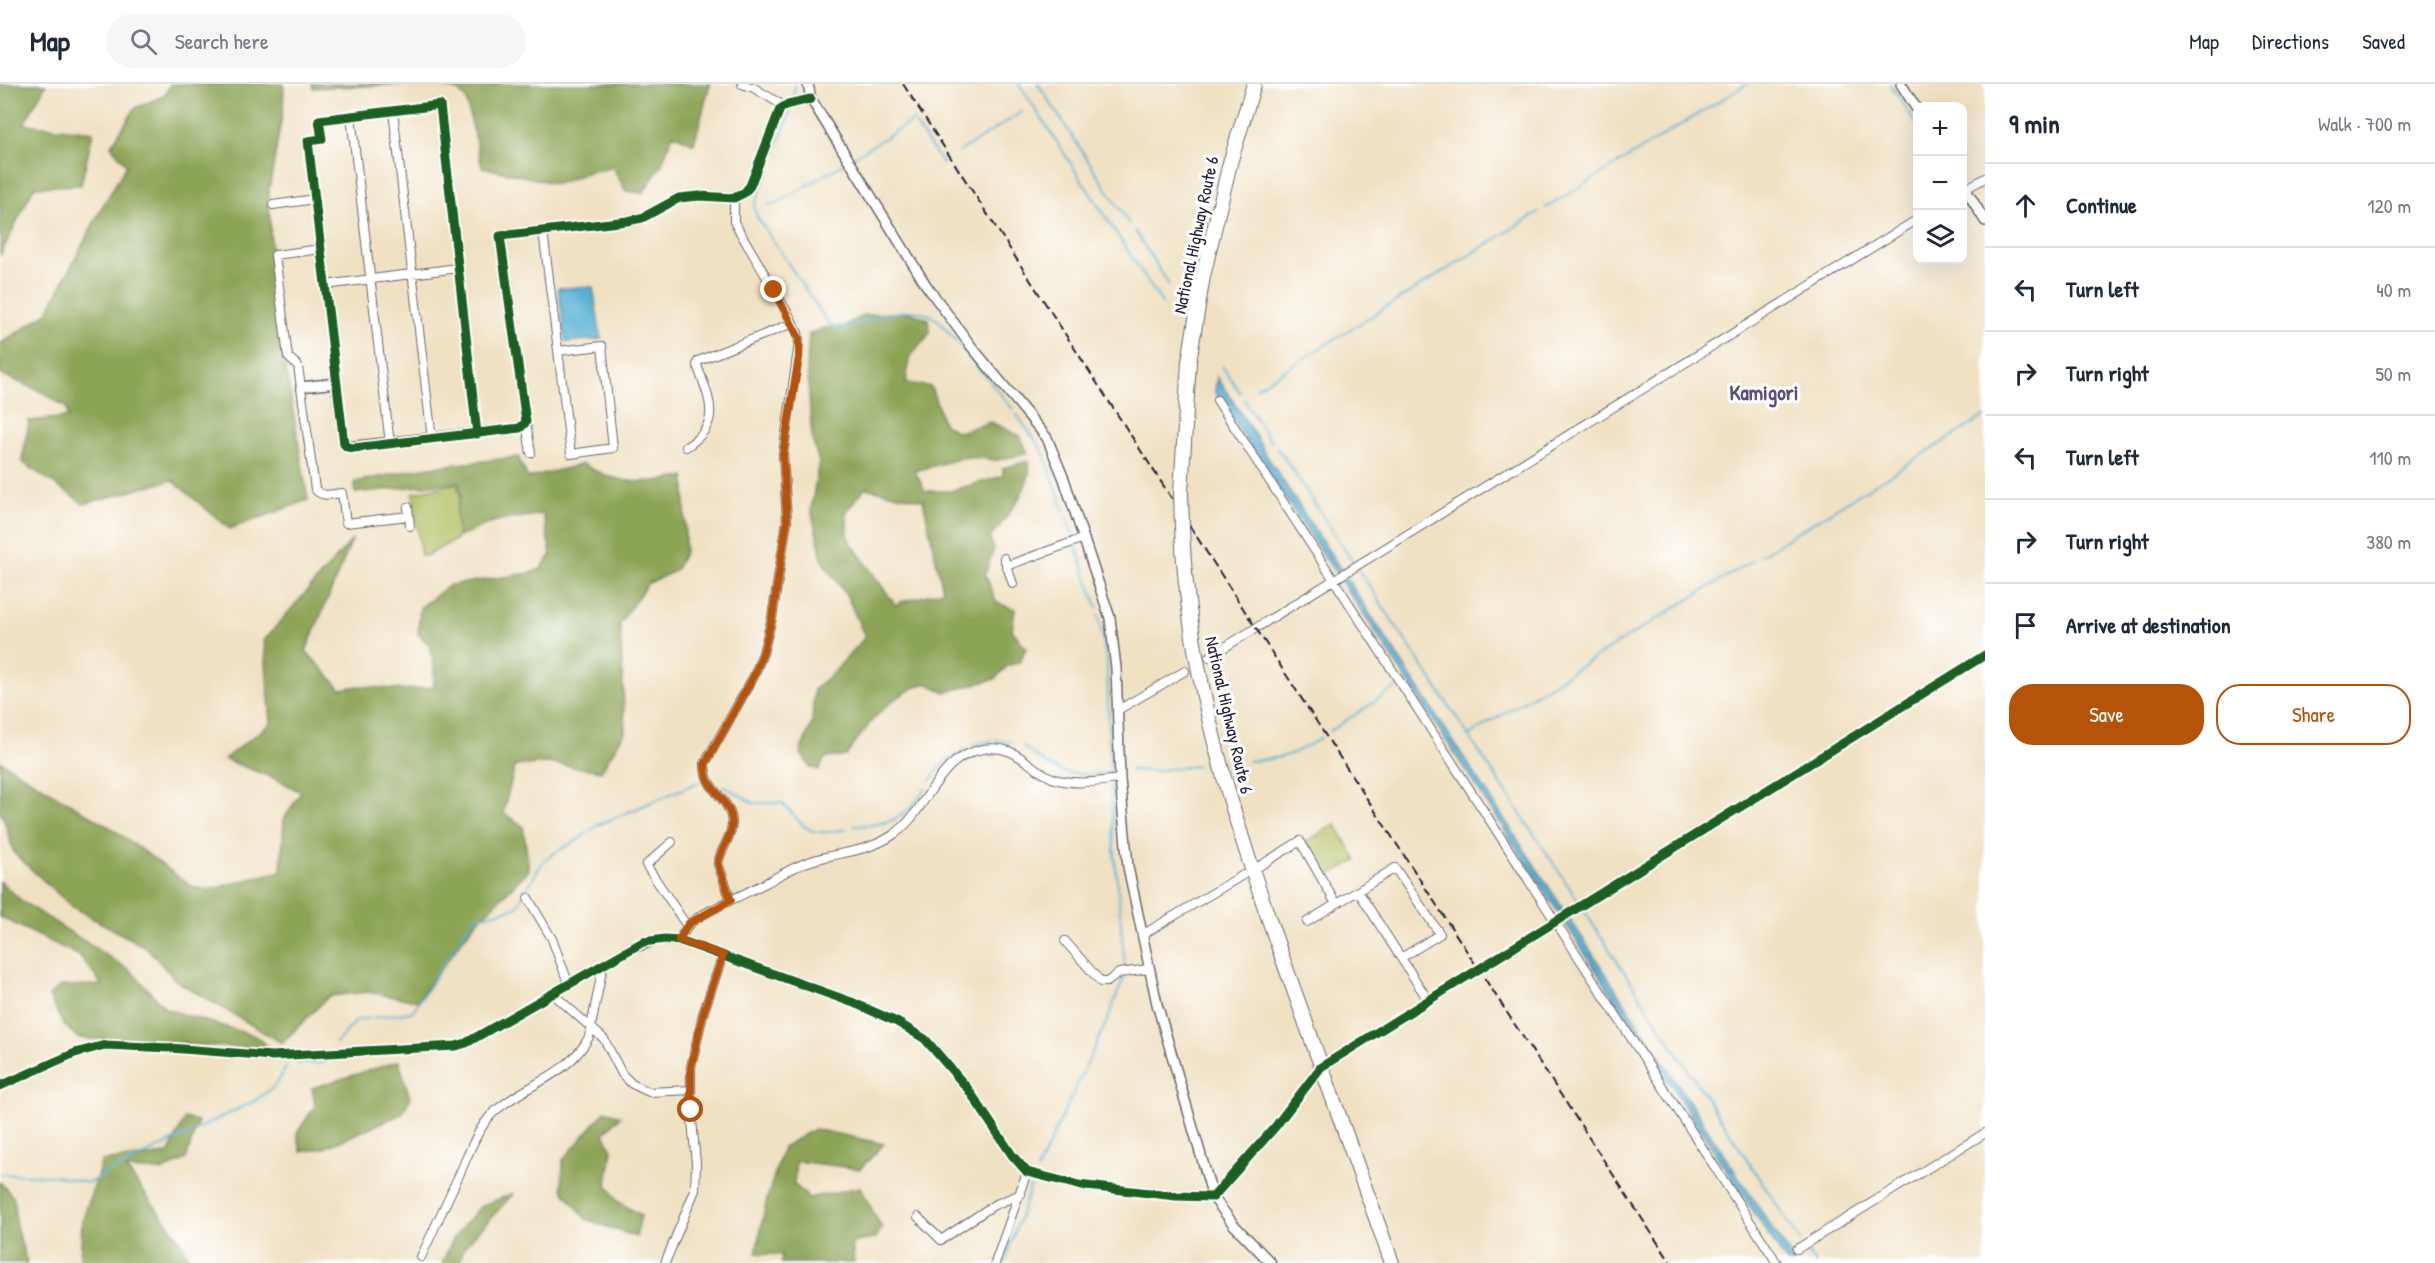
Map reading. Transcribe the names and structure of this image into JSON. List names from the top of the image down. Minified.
{"streets":{"highway":["National Highway Route 6"]},"districts":["Kamigori"],"page":{"header":"Map","search":"Search here","nav":["Map","Directions","Saved"],"heading":["9 min","Walk · 700 m"],"map_buttons":["+","−"],"list":[["Continue","120 m"],["Turn left","40 m"],["Turn right","50 m"],["Turn left","110 m"],["Turn right","380 m"],"Arrive at destination"],"buttons":["Save","Share"]}}
